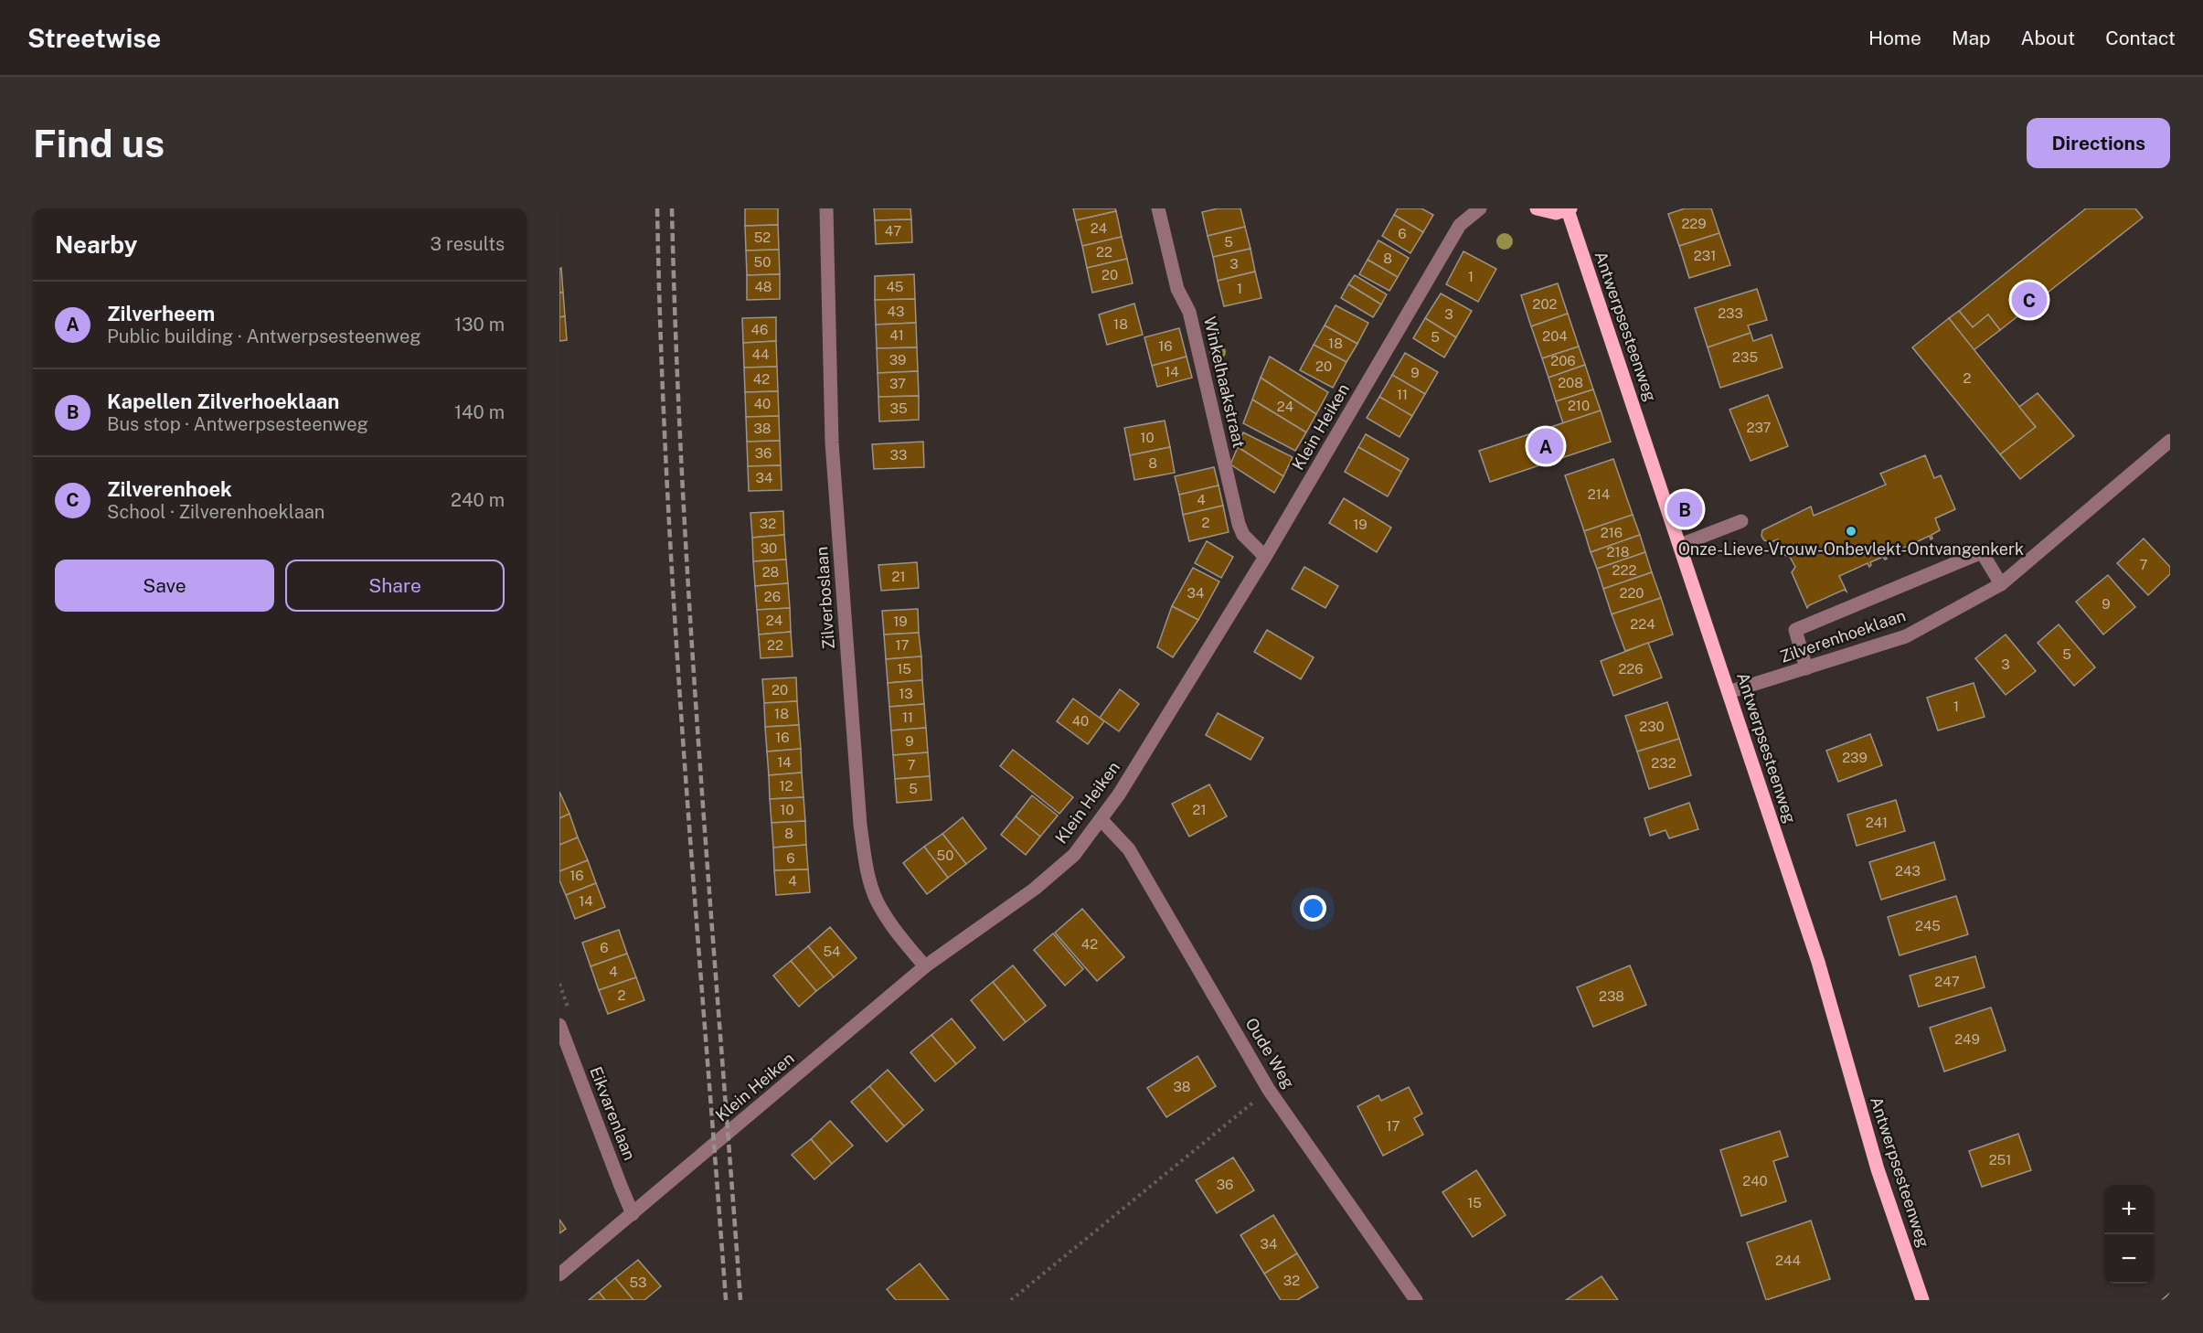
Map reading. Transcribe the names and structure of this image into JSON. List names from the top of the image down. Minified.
{"streets":{"main road":["Antwerpsesteenweg"],"street":["Winkelhaakstraat","Klein Heiken","Zilverboslaan","Zilverenhoeklaan","Oude Weg","Eikvarenlaan"]},"crossings":[["Antwerpsesteenweg","Zilverenhoeklaan"],["Winkelhaakstraat","Klein Heiken"],["Klein Heiken","Zilverboslaan"],["Klein Heiken","Oude Weg"],["Klein Heiken","Eikvarenlaan"]],"places":["Onze-Lieve-Vrouw-Onbevlekt-Ontvangenkerk"],"house_numbers":["229","24","47","6","52","5","22","231","8","50","3","20","1","48","45","1","202","43","233","3","18","46","41","204","5","18","16","44","235","39","206","20","14","9","2","42","208","37","11","40","210","24","35","237","38","10","36","33","8","34","214","4","2","32","19","216","30","218","7","222","28","21","34","220","26","9","24","19","224","22","17","5","3","15","226","20","13","1","18","11","40","230","16","9","239","14","232","7","12","5","10","21","241","8","50","6","243","16","4","14","245","42","6","54","4","247","2","238","249","38","17","251","240","36","15","34","244","32","53"],"page":{"header":"Streetwise","nav":["Home","Map","About","Contact"],"buttons":["Directions",["Save","Share"]],"title":"Find us","heading":["Nearby","3 results"],"list":[{"mark":"A","name":"Zilverheem","note":"Public building · Antwerpsesteenweg","value":"130 m"},{"mark":"B","name":"Kapellen Zilverhoeklaan","note":"Bus stop · Antwerpsesteenweg","value":"140 m"},{"mark":"C","name":"Zilverenhoek","note":"School · Zilverenhoeklaan","value":"240 m"}],"pins":["C","A","B"],"map_buttons":["+","−"]}}
